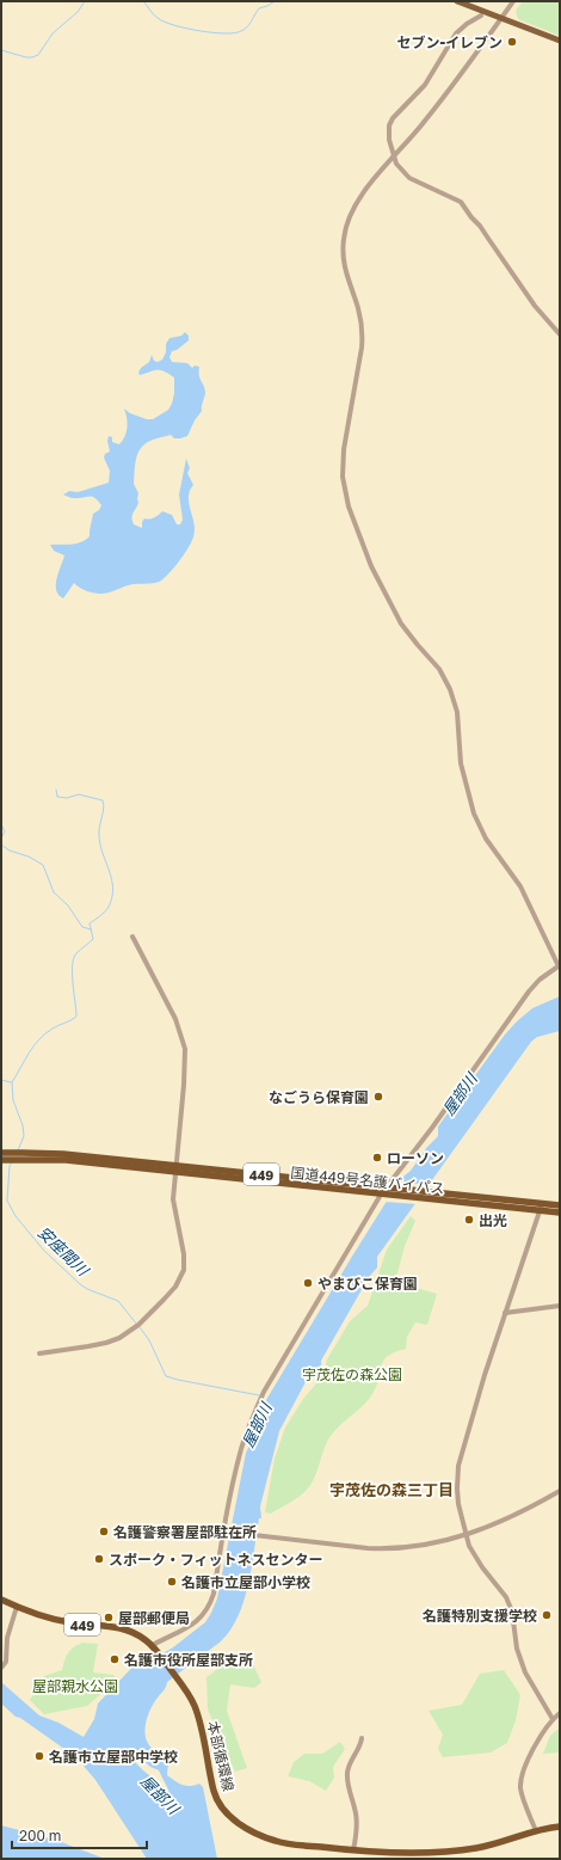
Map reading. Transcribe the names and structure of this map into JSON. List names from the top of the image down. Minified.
{"streets":{"highway":["449","国道449号名護バイパス","本部循環線"]},"districts":["宇茂佐の森三丁目"],"water":["屋部川","安座間川"],"parks":["宇茂佐の森公園","屋部親水公園"],"places":["セブン-イレブン","なごうら保育園","ローソン","出光","やまびこ保育園","名護警察署屋部駐在所","スポーク・フィットネスセンター","名護市立屋部小学校","名護特別支援学校","屋部郵便局","名護市役所屋部支所","名護市立屋部中学校"],"scale_bar":"200 m"}
